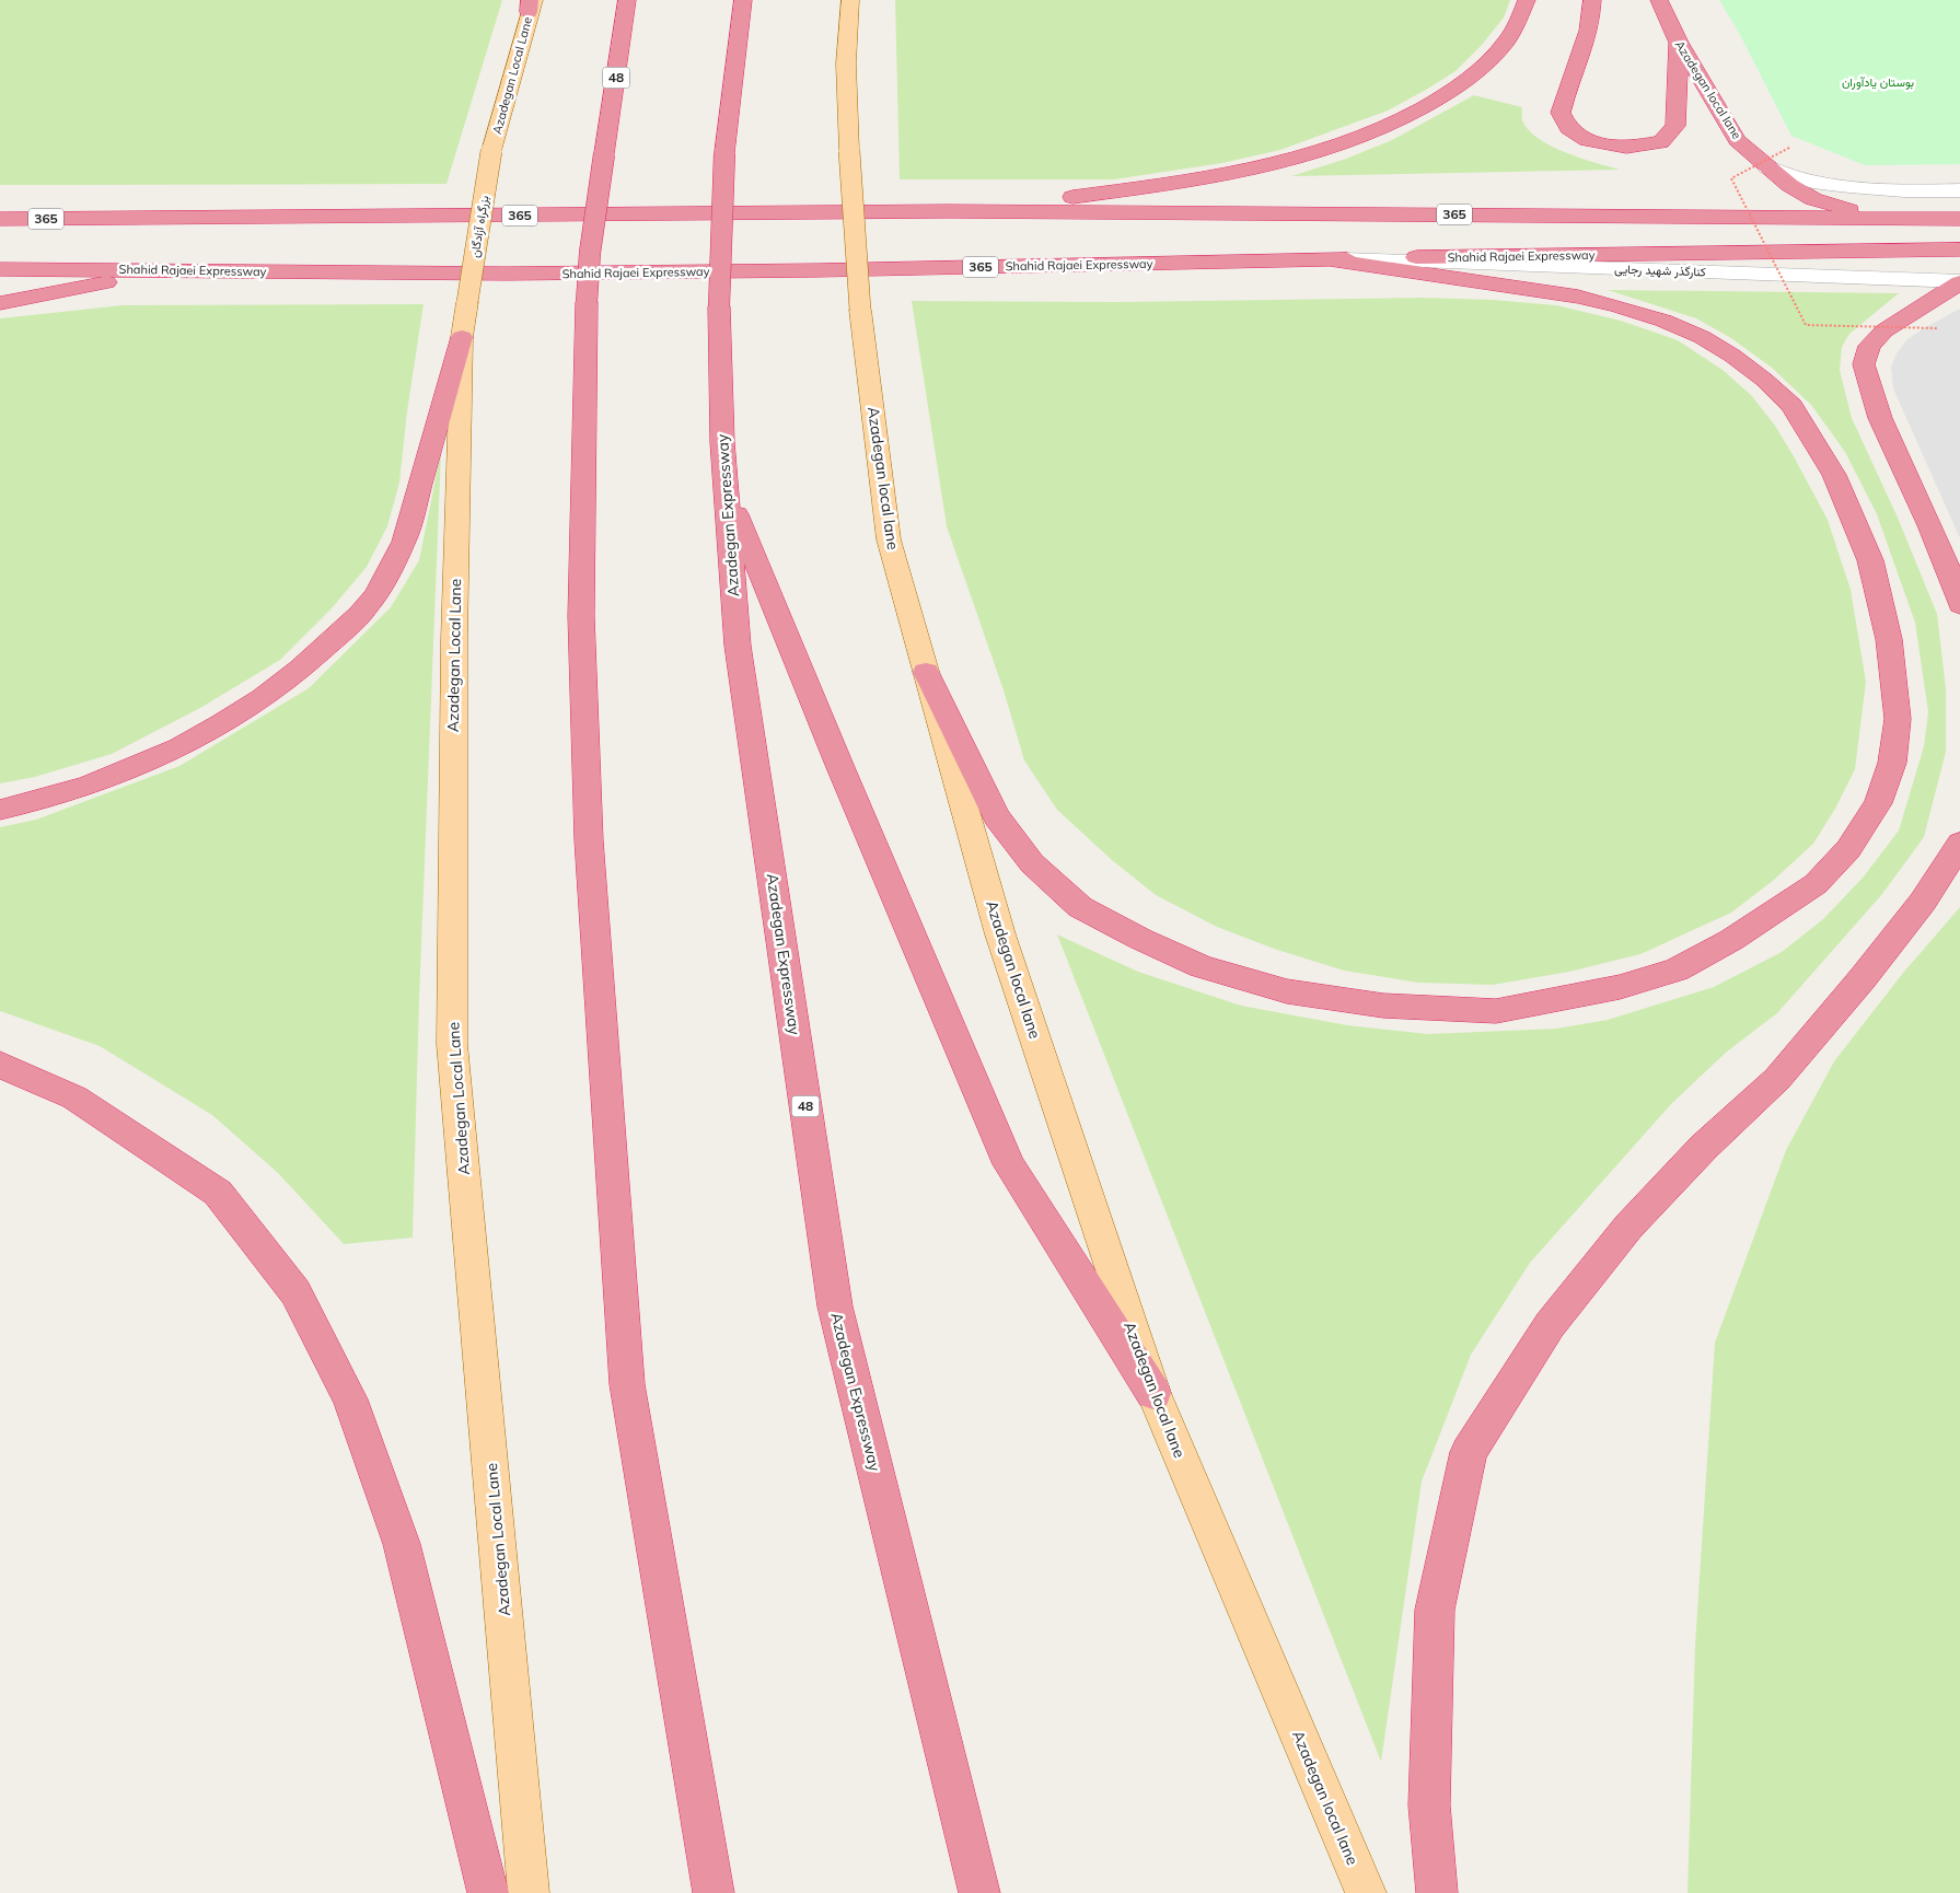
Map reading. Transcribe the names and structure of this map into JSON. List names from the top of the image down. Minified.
{"streets":{"highway":["48","Azadegan local lane","365","Shahid Rajaei Expressway","Azadegan Expressway"],"main road":["Azadegan Local Lane","بزرگراه آزادگان"],"street":["کنارگذر شهید رجایی"]},"crossings":[["Azadegan Local Lane","بزرگراه آزادگان"],["Azadegan local lane","365"],["Shahid Rajaei Expressway","کنارگذر شهید رجایی"]],"parks":["بوستان یادآوران"]}
